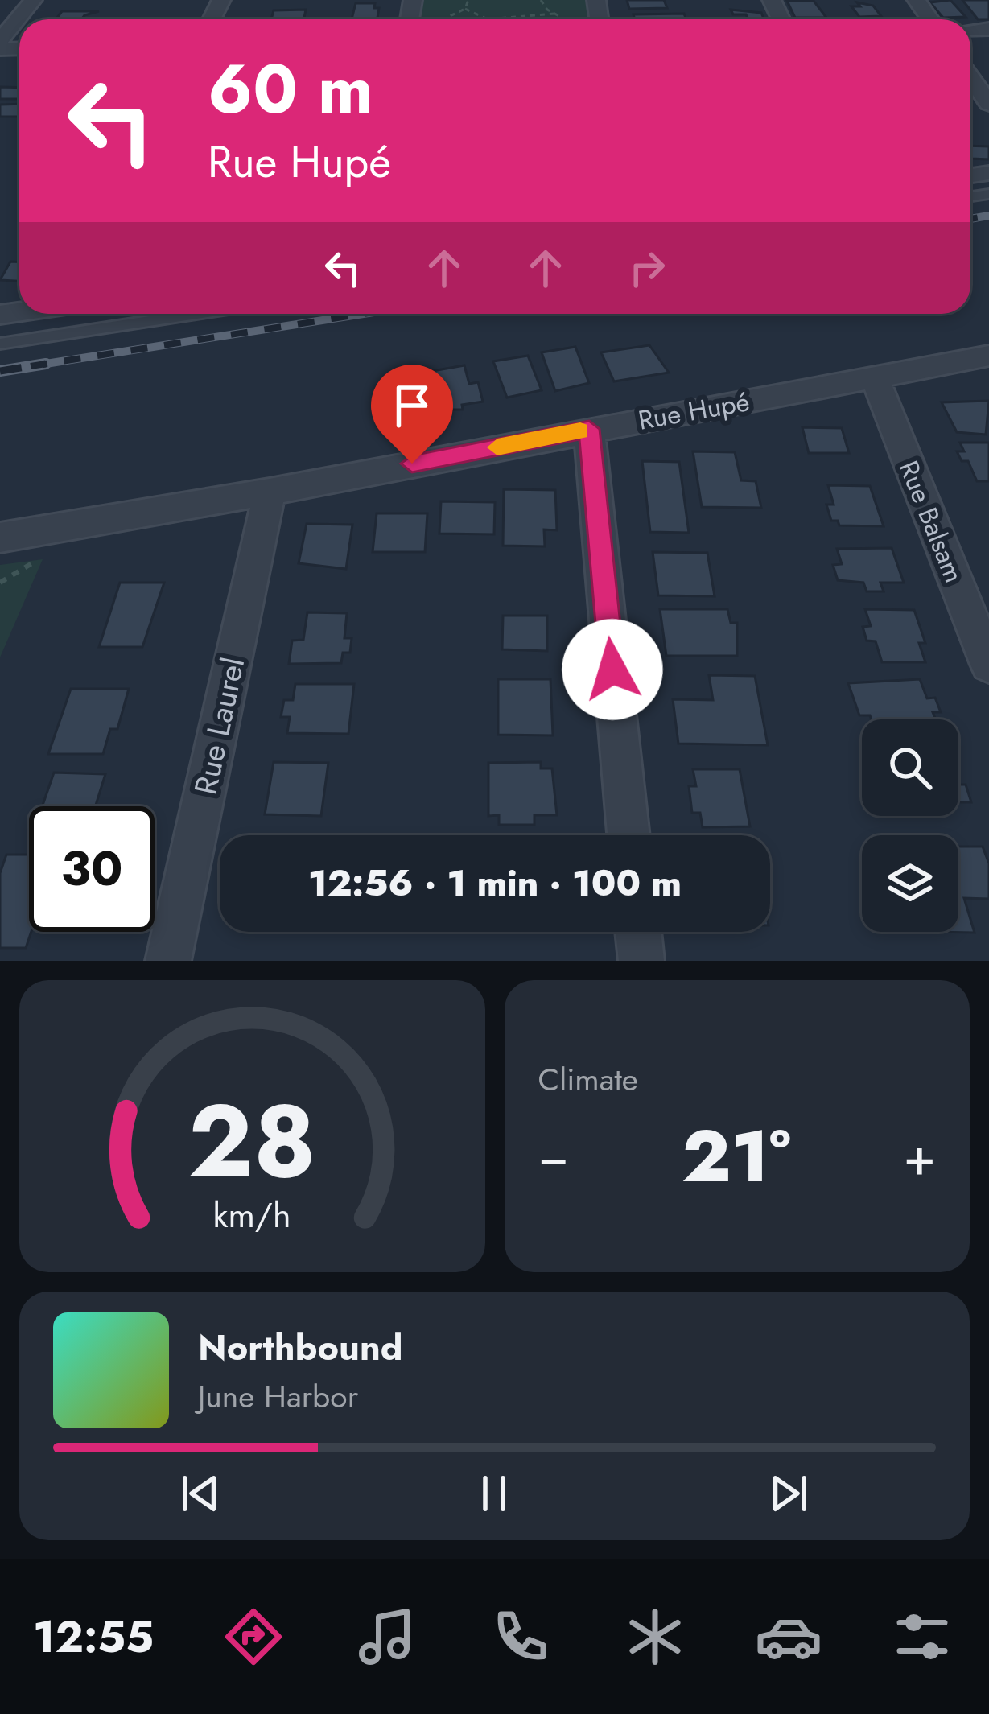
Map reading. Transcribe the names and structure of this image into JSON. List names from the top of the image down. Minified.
{"streets":{"street":["Rue Hupé","Rue Balsam","Rue Laurel"]},"crossings":[["Rue Hupé","Rue Balsam"],["Rue Hupé","Rue Laurel"]],"page":{"turn":["60 m","Rue Hupé"],"limit":"30","trip":"12:56 · 1 min · 100 m","tile":"Climate","heat":["−","21°","+"],"song":["Northbound","June Harbor"],"tabs":"12:55","gauge":["28","km/h"]}}
